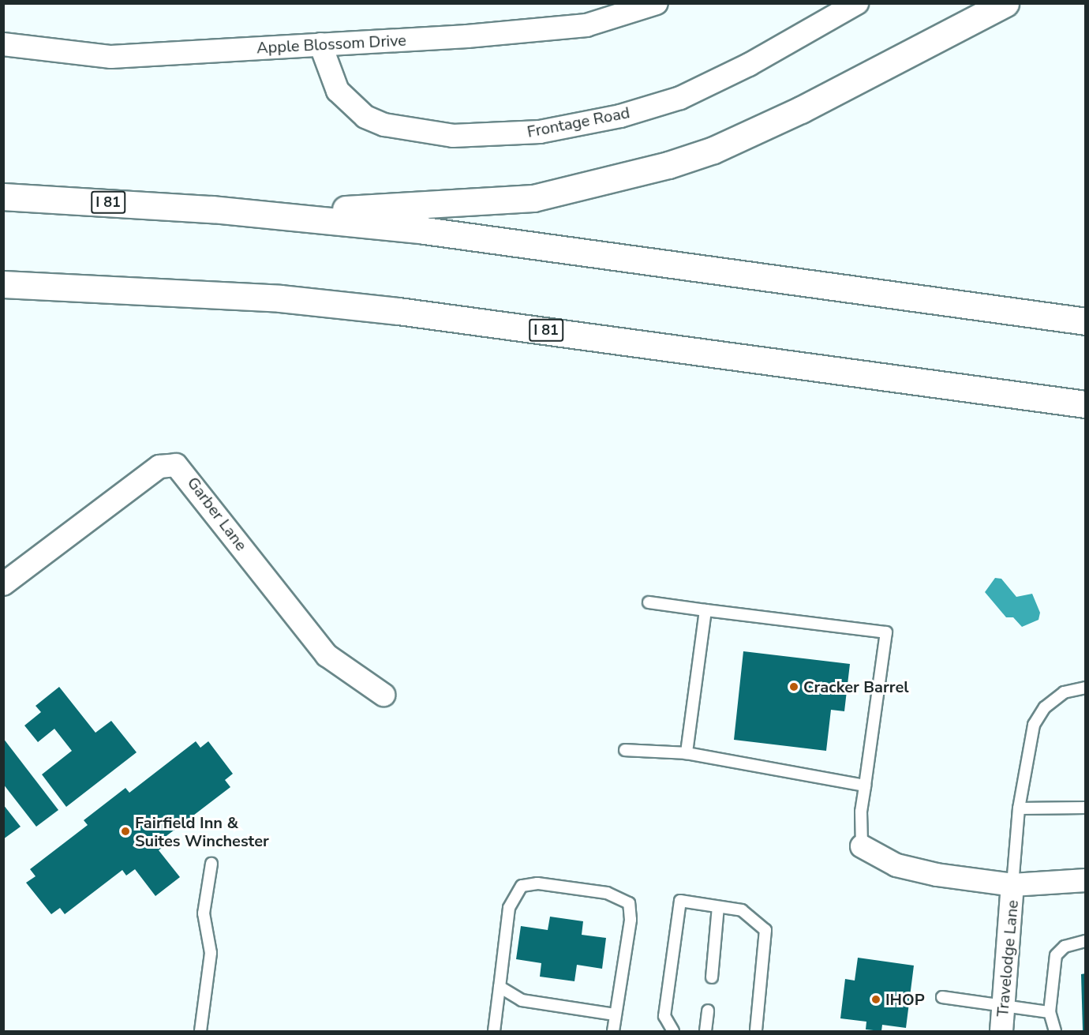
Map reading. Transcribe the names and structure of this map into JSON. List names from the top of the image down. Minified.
{"streets":{"highway":["I 81"],"street":["Apple Blossom Drive","Frontage Road","Garber Lane","Travelodge Lane"]},"crossings":[["Apple Blossom Drive","Frontage Road"]],"places":["Cracker Barrel","Fairfield Inn & Suites Winchester","IHOP"]}
